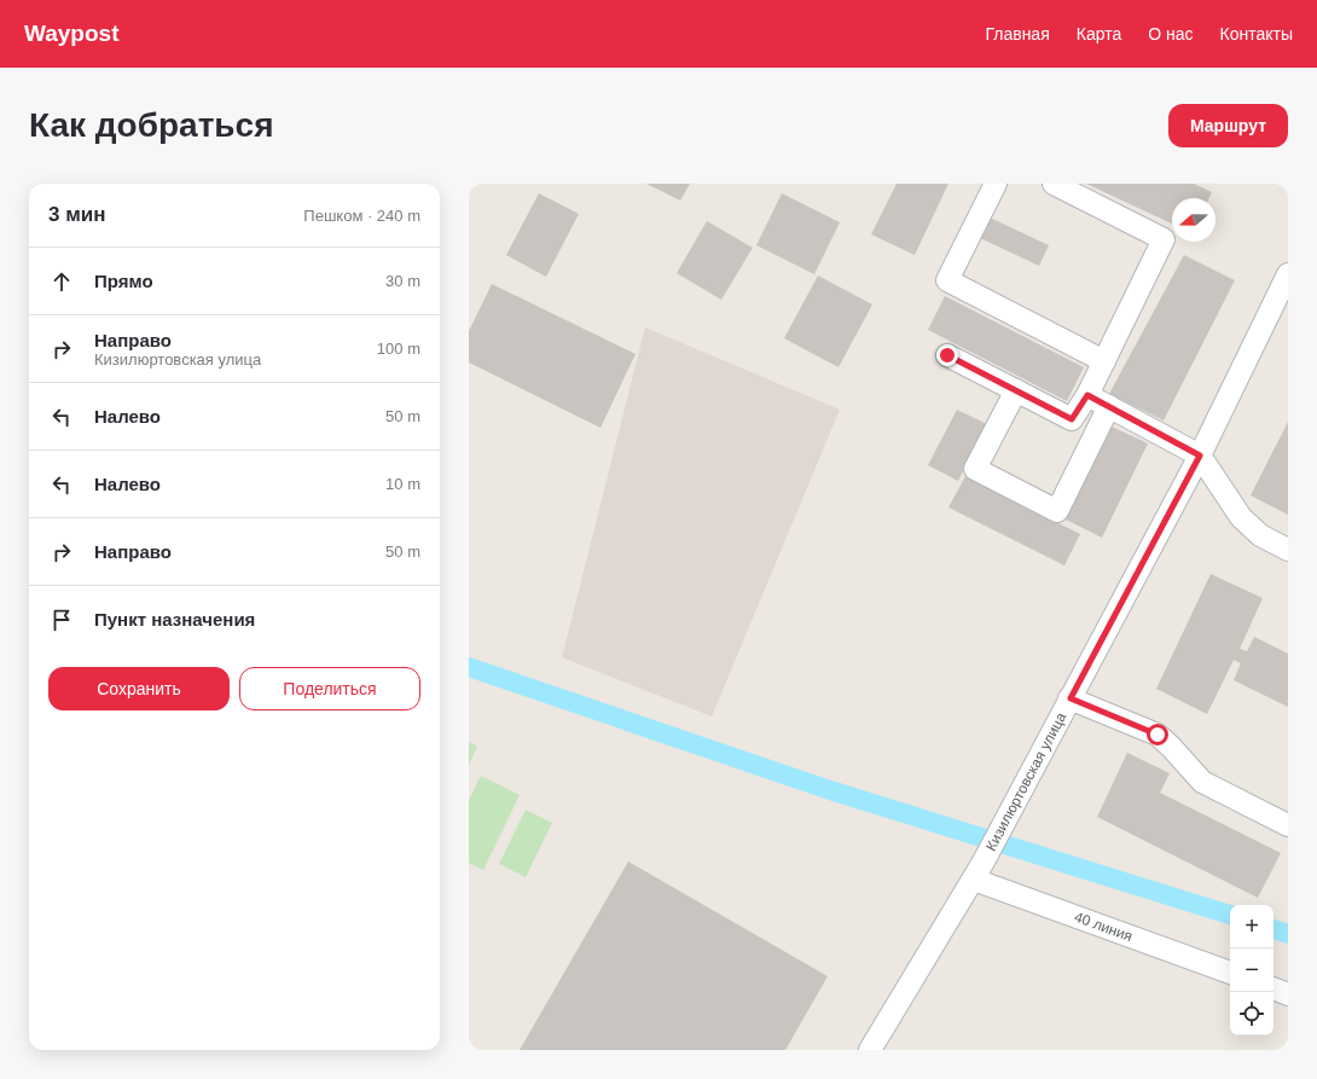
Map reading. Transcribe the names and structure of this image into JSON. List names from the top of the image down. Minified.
{"streets":{"street":["Кизилюртовская улица","40 линия"]},"crossings":[["Кизилюртовская улица","40 линия"]],"north":"left","page":{"header":"Waypost","nav":["Главная","Карта","О нас","Контакты"],"buttons":["Маршрут",["Сохранить","Поделиться"]],"title":"Как добраться","heading":["3 мин","Пешком · 240 m"],"list":[["Прямо","30 m"],["Направо","Кизилюртовская улица","100 m"],["Налево","50 m"],["Налево","10 m"],["Направо","50 m"],"Пункт назначения"],"map_buttons":["+","−"]}}
